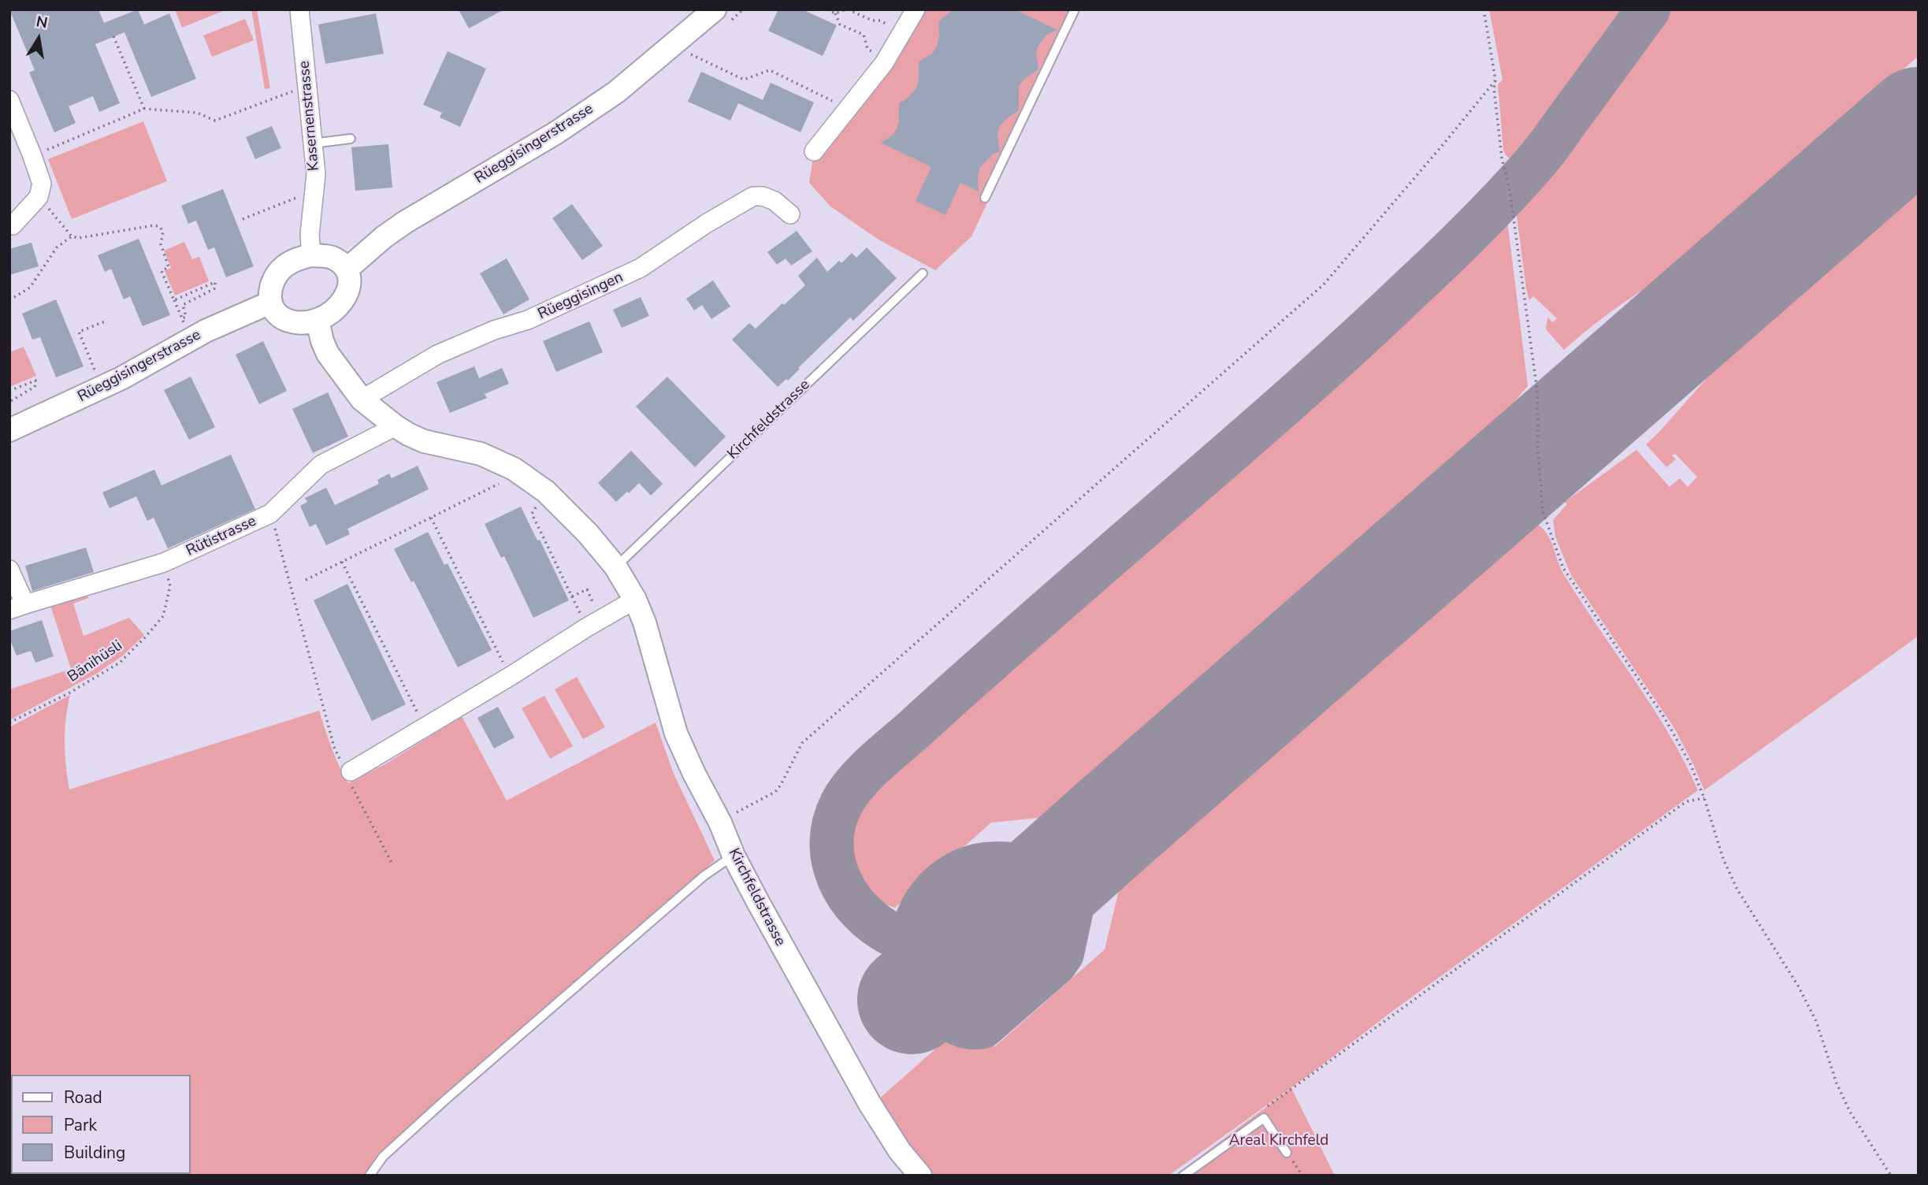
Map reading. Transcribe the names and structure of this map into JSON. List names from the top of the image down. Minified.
{"streets":{"street":["Kasernenstrasse","Rüeggisingerstrasse","Rüeggisingen","Kirchfeldstrasse","Rütistrasse"],"path":["Bänihüsli"]},"crossings":[["Kasernenstrasse","Rüeggisingerstrasse"],["Kasernenstrasse","Kirchfeldstrasse"],["Rüeggisingerstrasse","Kirchfeldstrasse"],["Rüeggisingen","Kirchfeldstrasse"],["Kirchfeldstrasse","Rütistrasse"],["Rütistrasse","Bänihüsli"]],"parks":["Areal Kirchfeld"],"legend":["Road","Park","Building"],"north":"top"}
